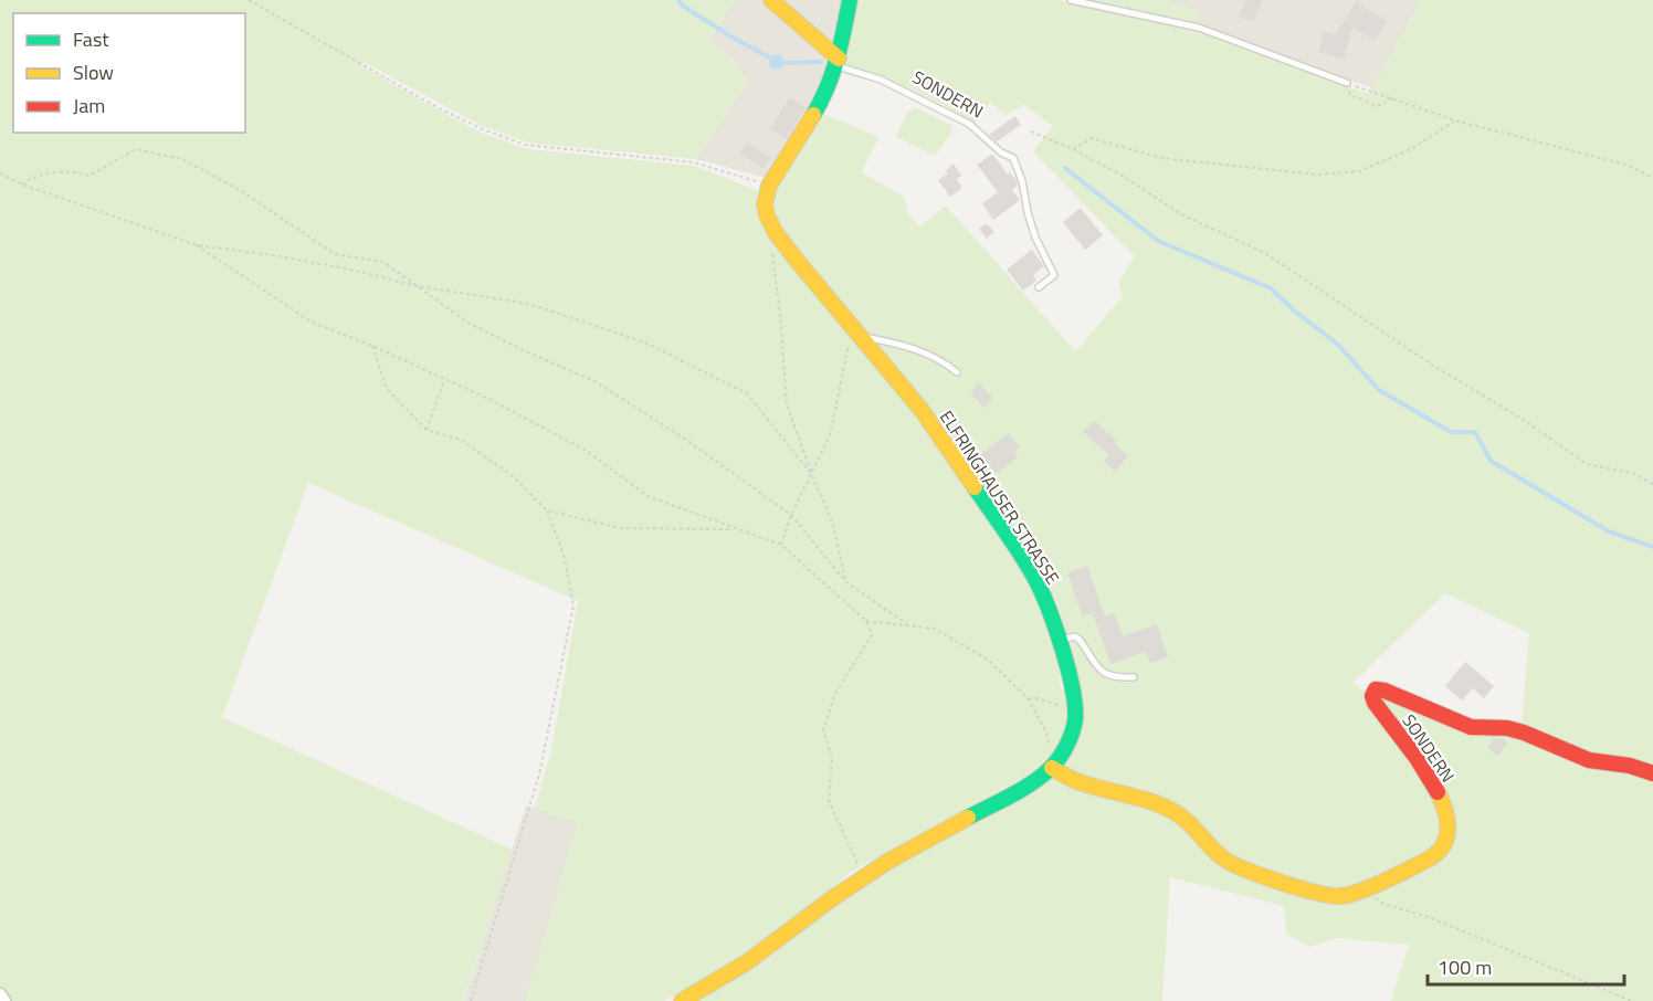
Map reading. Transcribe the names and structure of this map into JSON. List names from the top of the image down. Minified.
{"streets":{"street":["SONDERN","ELFRINGHAUSER STRASSE"]},"crossings":[["SONDERN","ELFRINGHAUSER STRASSE"]],"legend":["Fast","Slow","Jam"],"scale_bar":"100 m"}
